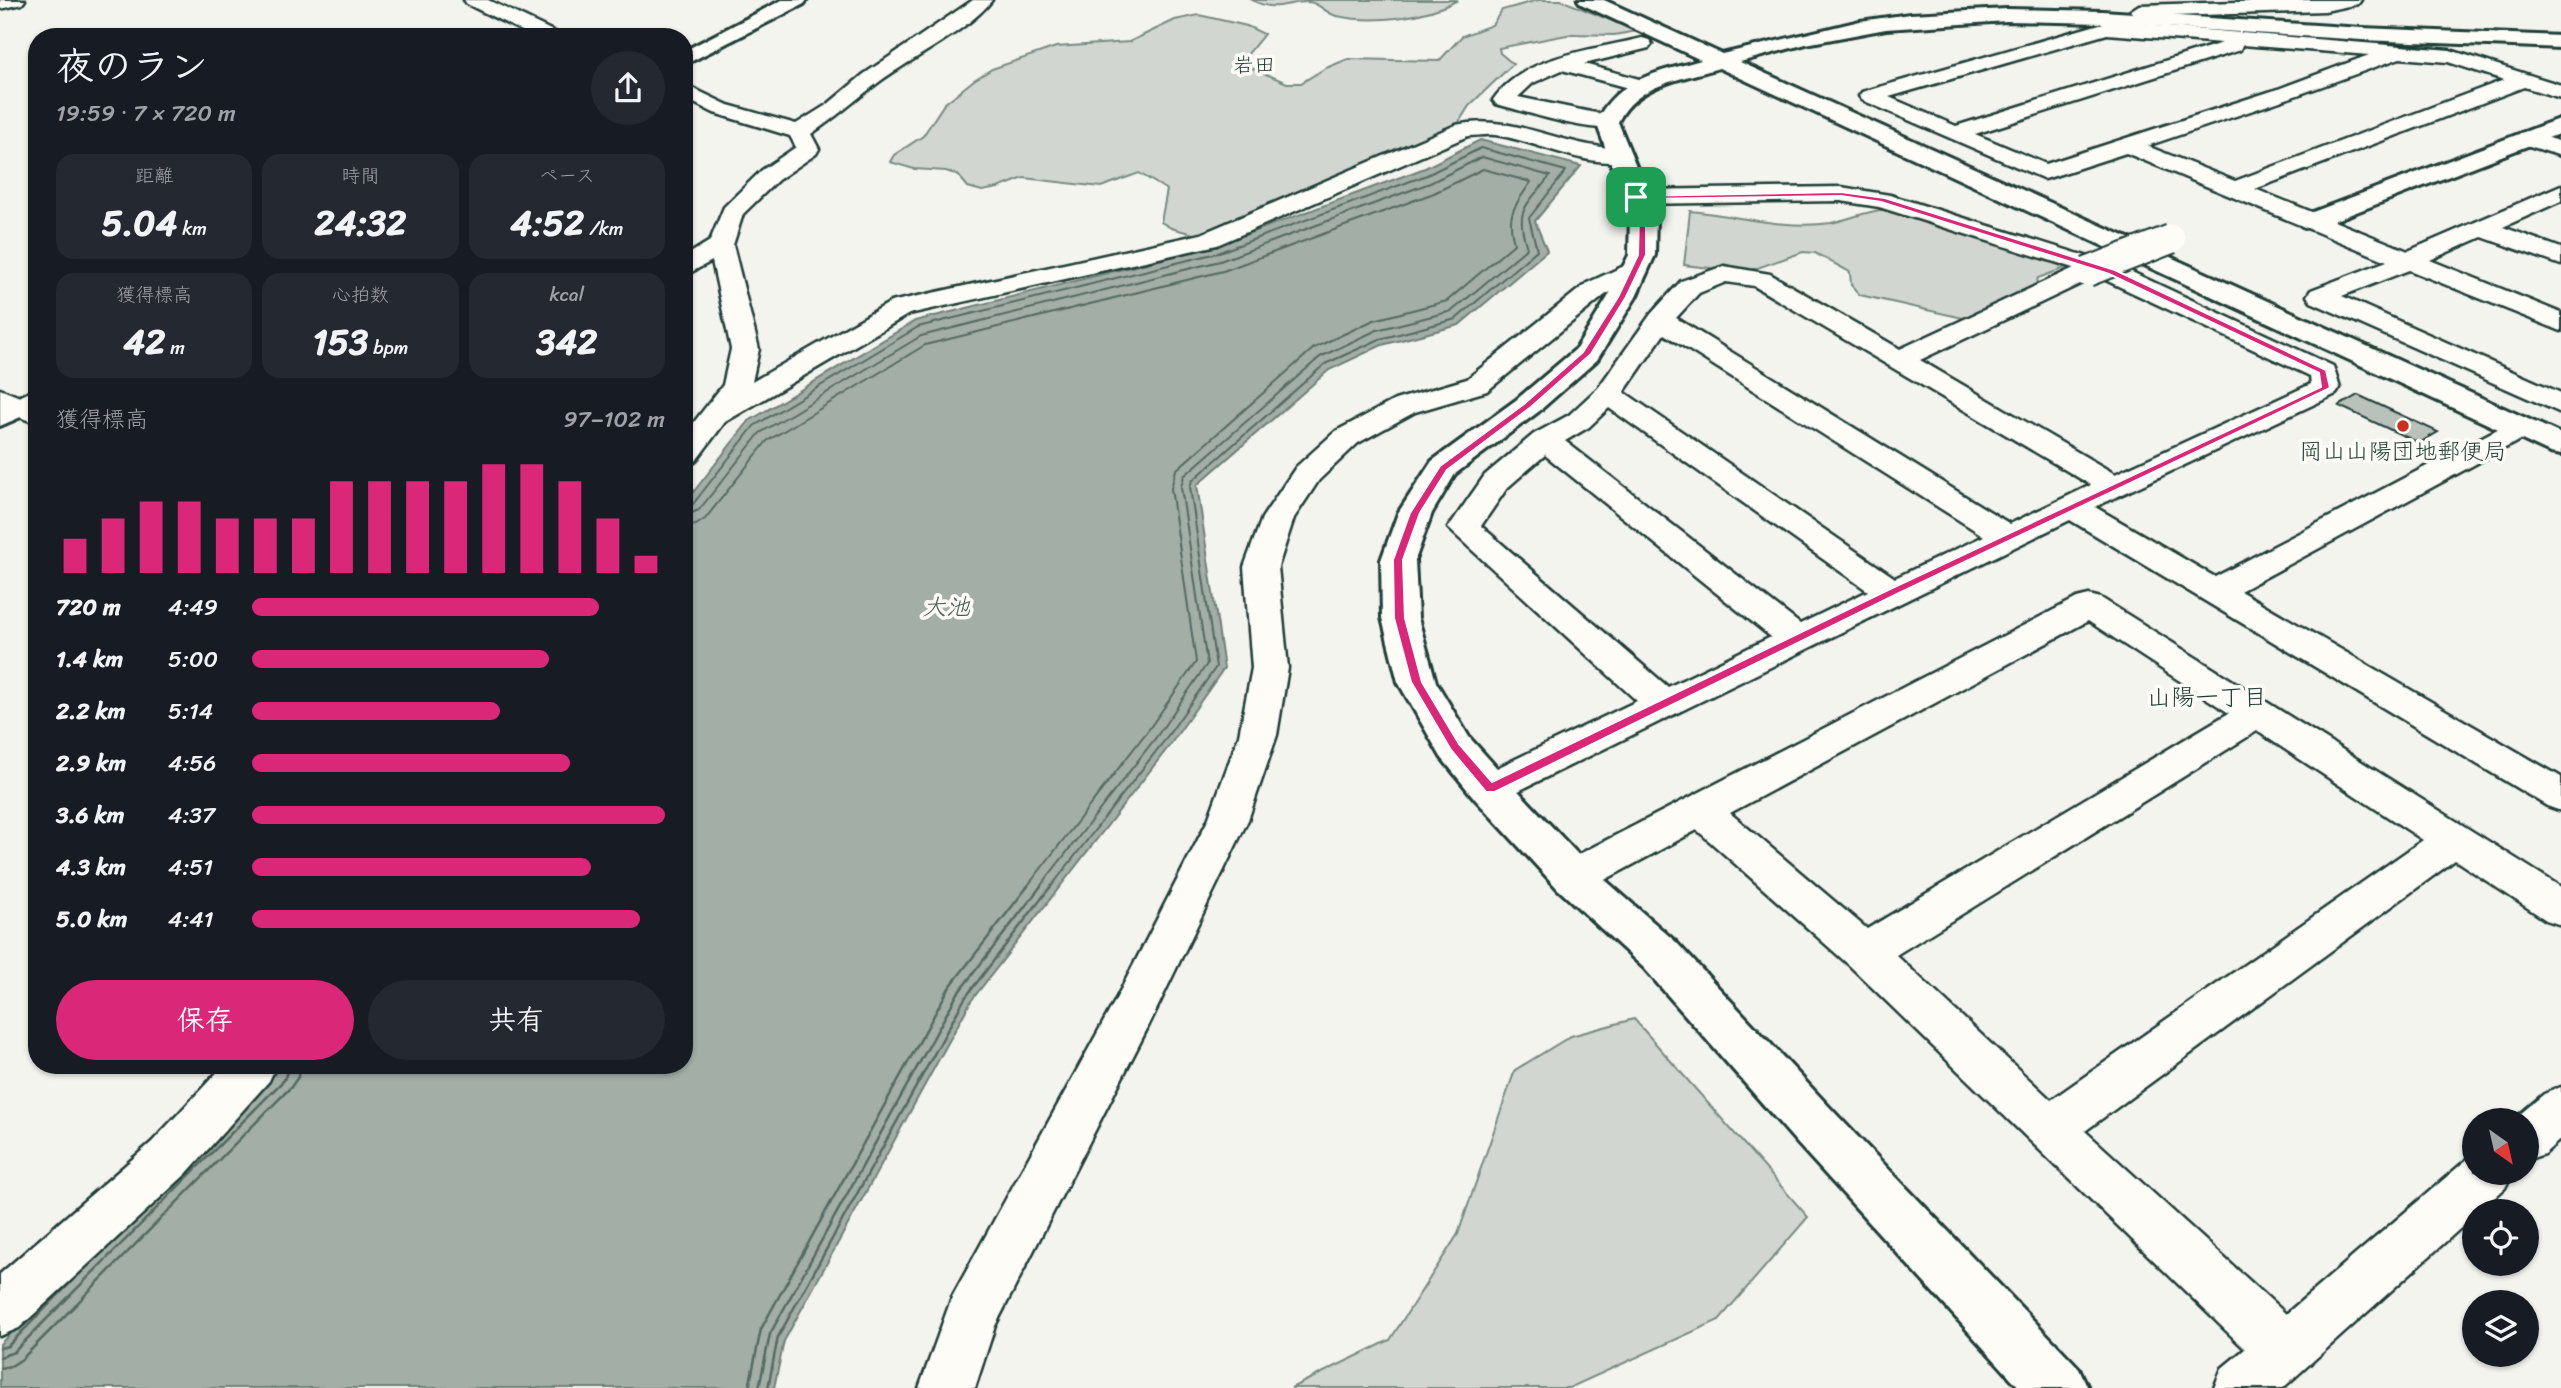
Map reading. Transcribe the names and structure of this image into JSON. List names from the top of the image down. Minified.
{"districts":["岩田","山陽一丁目"],"water":["大池"],"places":["岡山山陽団地郵便局"],"north":"bottom right","page":{"heading":["夜のラン","19:59 · 7 × 720 m"],"stats":[["距離","5.04 km"],["時間","24:32"],["ペース","4:52 /km"],["獲得標高","42 m"],["心拍数","153 bpm"],["kcal","342"]],"chart":["獲得標高","97–102 m"],"list":[{"name":"720 m","note":"4:49"},{"name":"1.4 km","note":"5:00"},{"name":"2.2 km","note":"5:14"},{"name":"2.9 km","note":"4:56"},{"name":"3.6 km","note":"4:37"},{"name":"4.3 km","note":"4:51"},{"name":"5.0 km","note":"4:41"}],"buttons":["保存","共有"]}}
